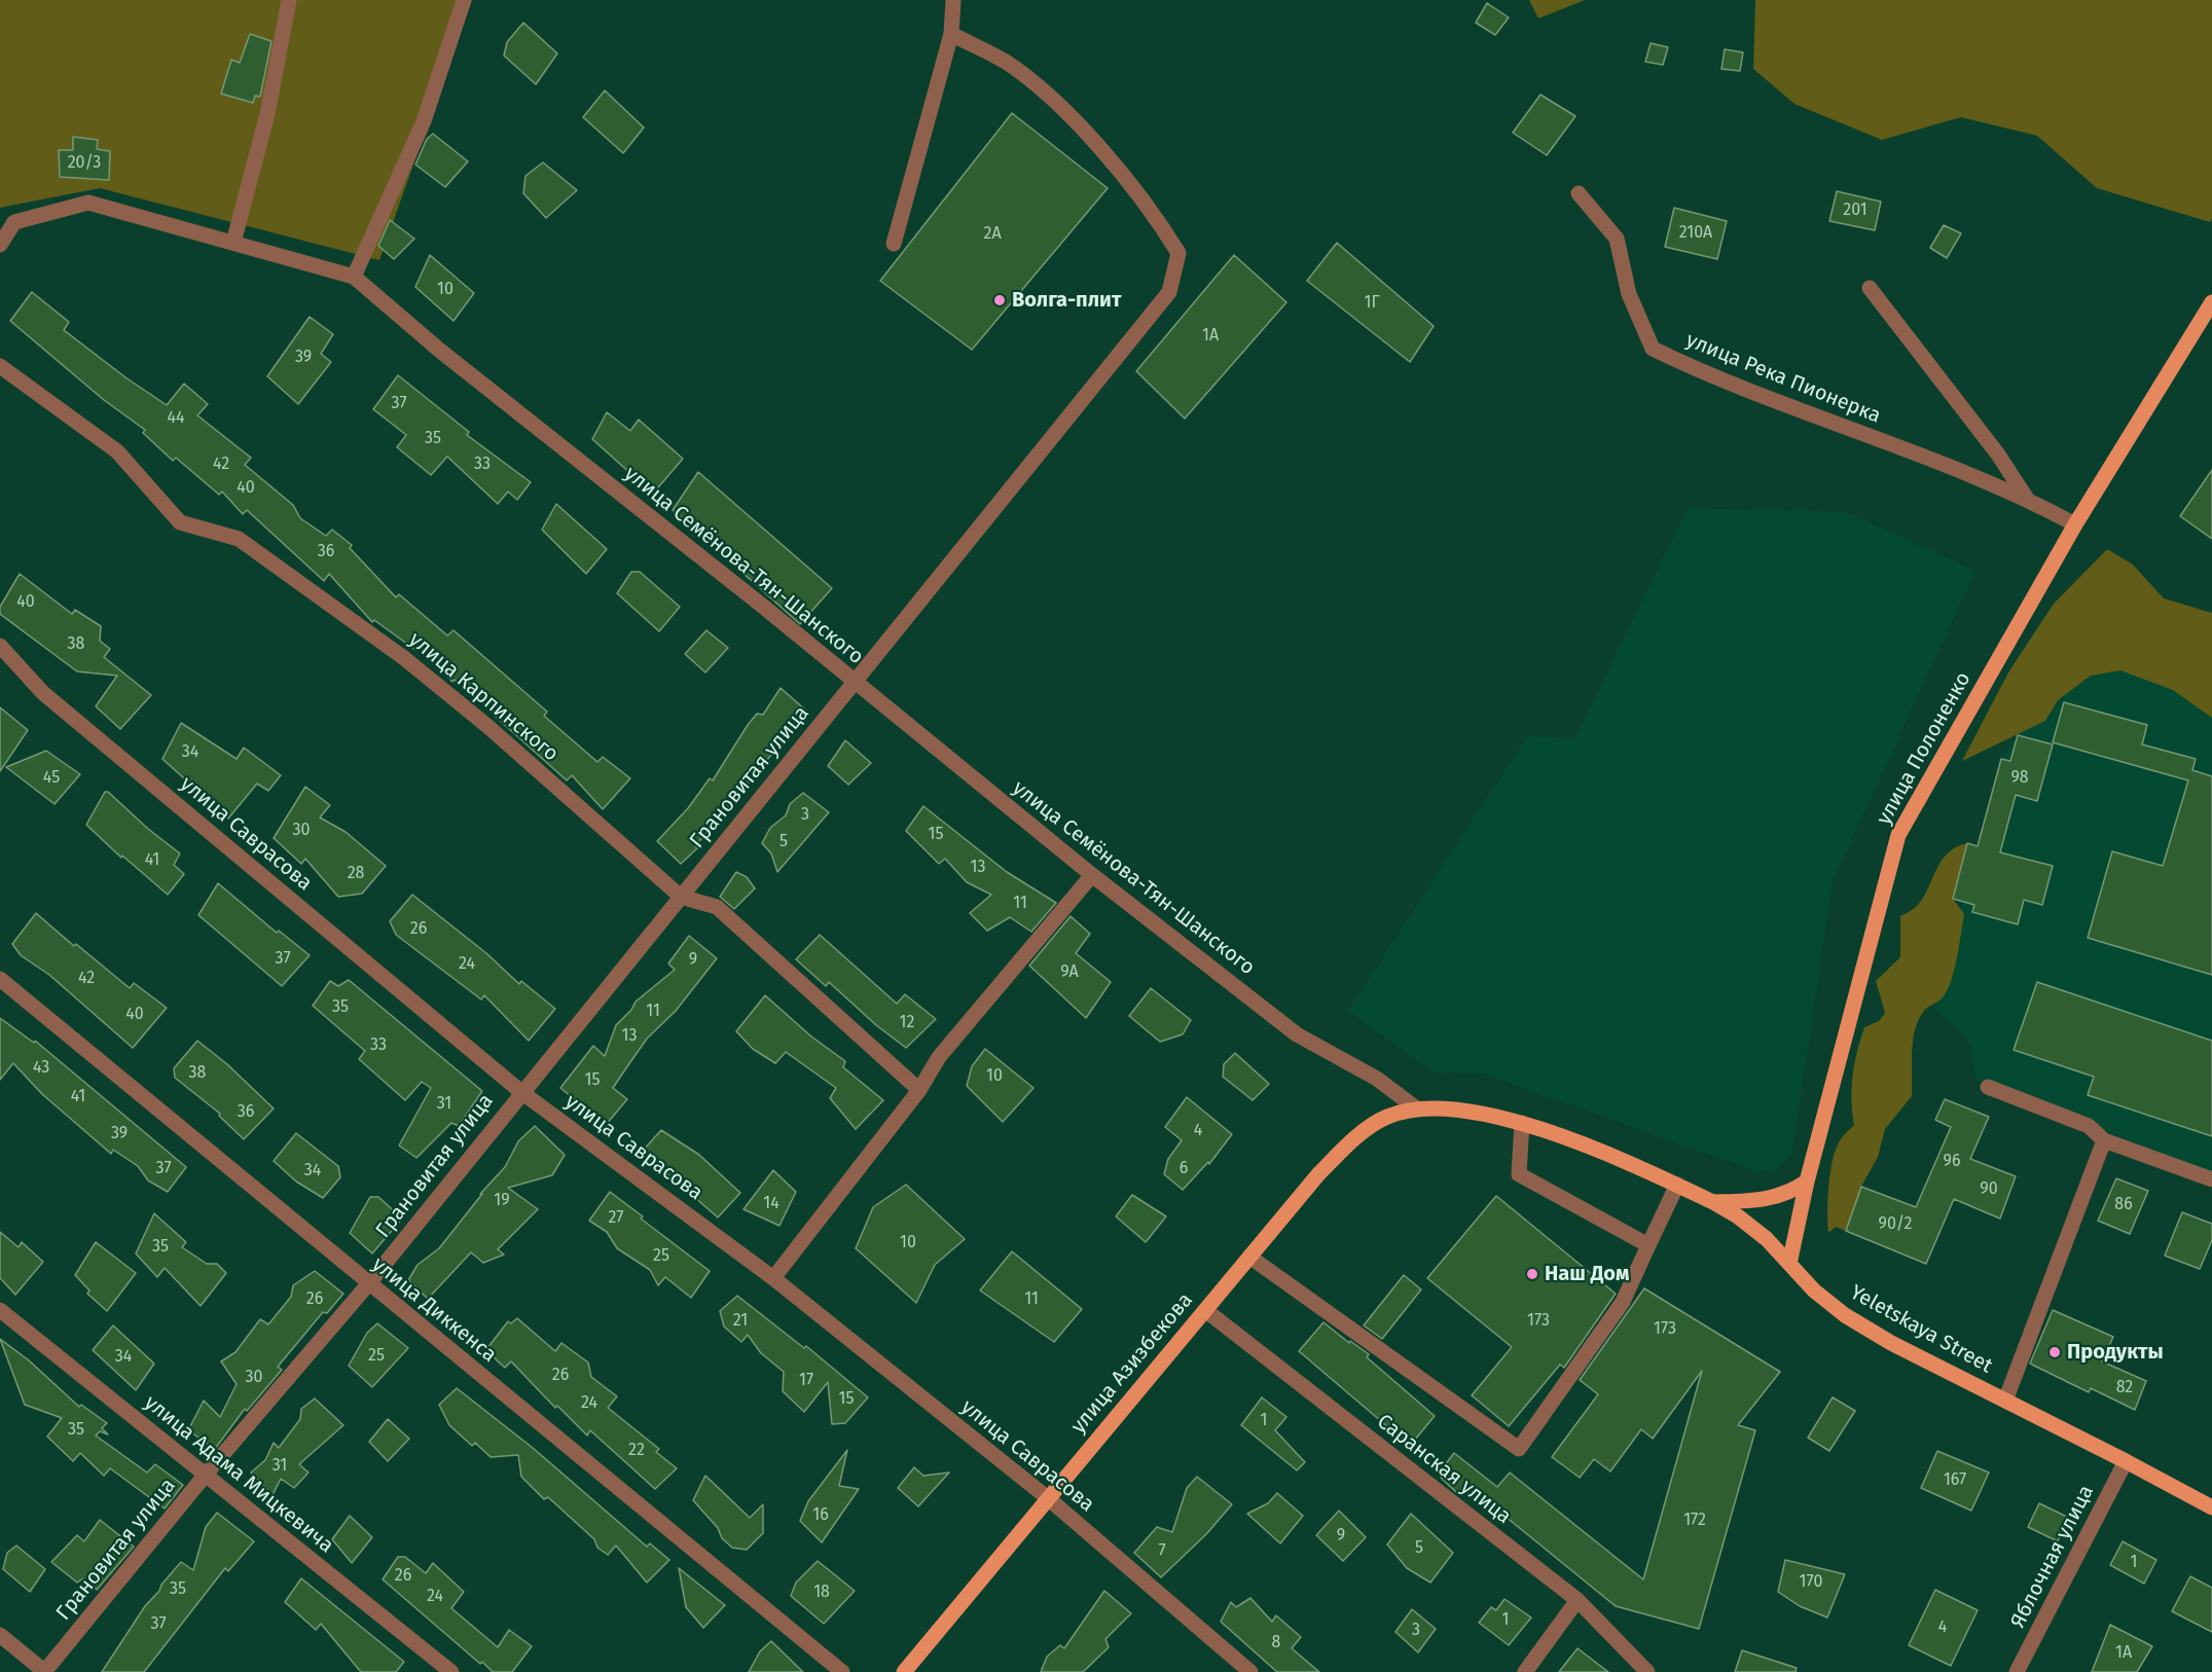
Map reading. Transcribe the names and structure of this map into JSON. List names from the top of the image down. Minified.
{"streets":{"main road":["улица Полоненко","Yeletskaya Street","улица Азизбекова"],"street":["улица Река Пионерка","улица Семёнова-Тян-Шанского","улица Карпинского","Грановитая улица","улица Саврасова","улица Диккенса","Саранская улица","улица Адама Мицкевича","Яблочная улица"]},"crossings":[["улица Река Пионерка","улица Полоненко"],["улица Семёнова-Тян-Шанского","Грановитая улица"],["улица Семёнова-Тян-Шанского","Yeletskaya Street"],["улица Семёнова-Тян-Шанского","улица Азизбекова"],["улица Карпинского","Грановитая улица"],["улица Полоненко","Yeletskaya Street"],["Грановитая улица","улица Саврасова"],["Грановитая улица","улица Диккенса"],["Грановитая улица","улица Адама Мицкевича"],["улица Саврасова","улица Азизбекова"],["Yeletskaya Street","улица Азизбекова"],["Yeletskaya Street","Яблочная улица"],["улица Азизбекова","Саранская улица"]],"places":["Волга-плит","Наш Дом","Продукты"],"house_numbers":["20/3","201","210А","2А","10","1Г","1А","39","37","44","35","42","33","40","36","40","38","34","45","98","3","30","15","5","41","13","28","11","26","37","9","24","9А","42","35","11","40","12","13","33","43","38","10","15","41","31","36","4","39","96","37","6","34","90","19","14","86","27","90/2","10","35","25","26","11","21","173","173","25","34","26","30","17","82","15","24","1","35","22","31","167","16","172","9","5","7","1","26","170","35","18","24","1","37","4","3","8","1А"]}
